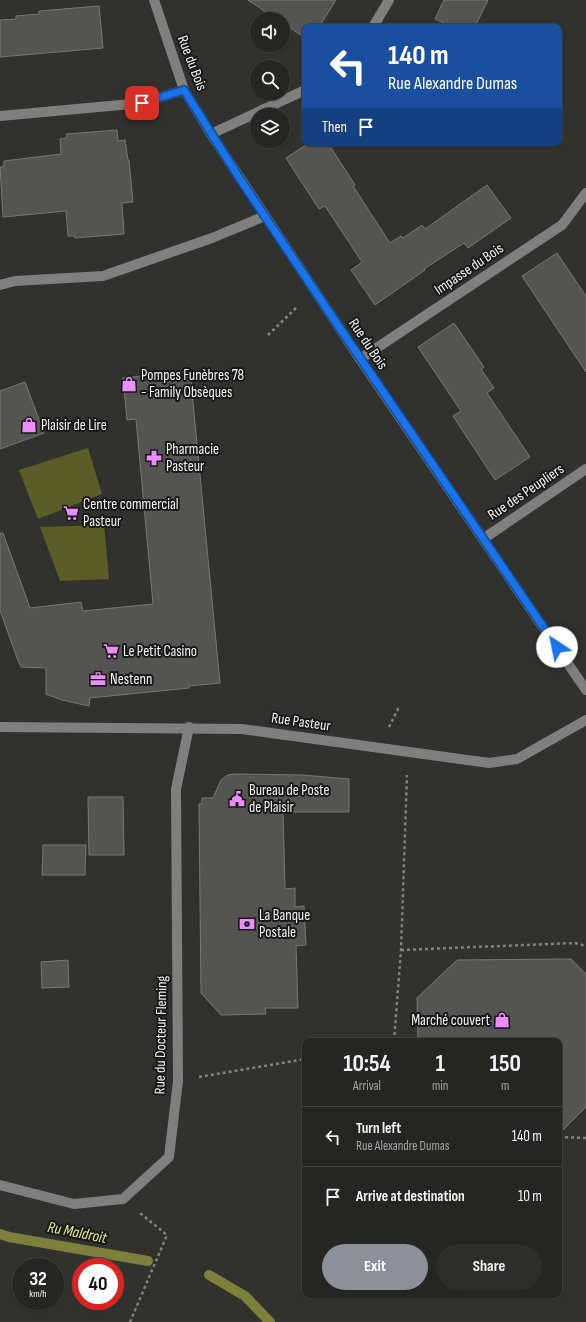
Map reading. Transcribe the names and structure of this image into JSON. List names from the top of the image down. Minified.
{"streets":{"street":["Rue du Bois","Impasse du Bois","Rue des Peupliers","Rue Pasteur","Rue du Docteur Fleming"]},"crossings":[["Rue du Bois","Impasse du Bois"],["Rue du Bois","Rue des Peupliers"],["Rue Pasteur","Rue du Docteur Fleming"]],"water":["Ru Maldroit"],"places":{"shop":["Pompes Funèbres 78 - Family Obsèques","Plaisir de Lire","Marché couvert"],"pharmacy":["Pharmacie Pasteur"],"supermarket":["Centre commercial Pasteur","Le Petit Casino"],"office":["Nestenn"],"public building":["Bureau de Poste de Plaisir"],"bank":["La Banque Postale"]},"page":{"turn":["140 m","Rue Alexandre Dumas"],"then":"Then","eta":["10:54","Arrival","1","min","150","m"],"list":[{"name":"Turn left","note":"Rue Alexandre Dumas","value":"140 m"},{"name":"Arrive at destination","value":"10 m"}],"buttons":["Exit","Share"],"speed":"32 km/h","limit":"40"}}
